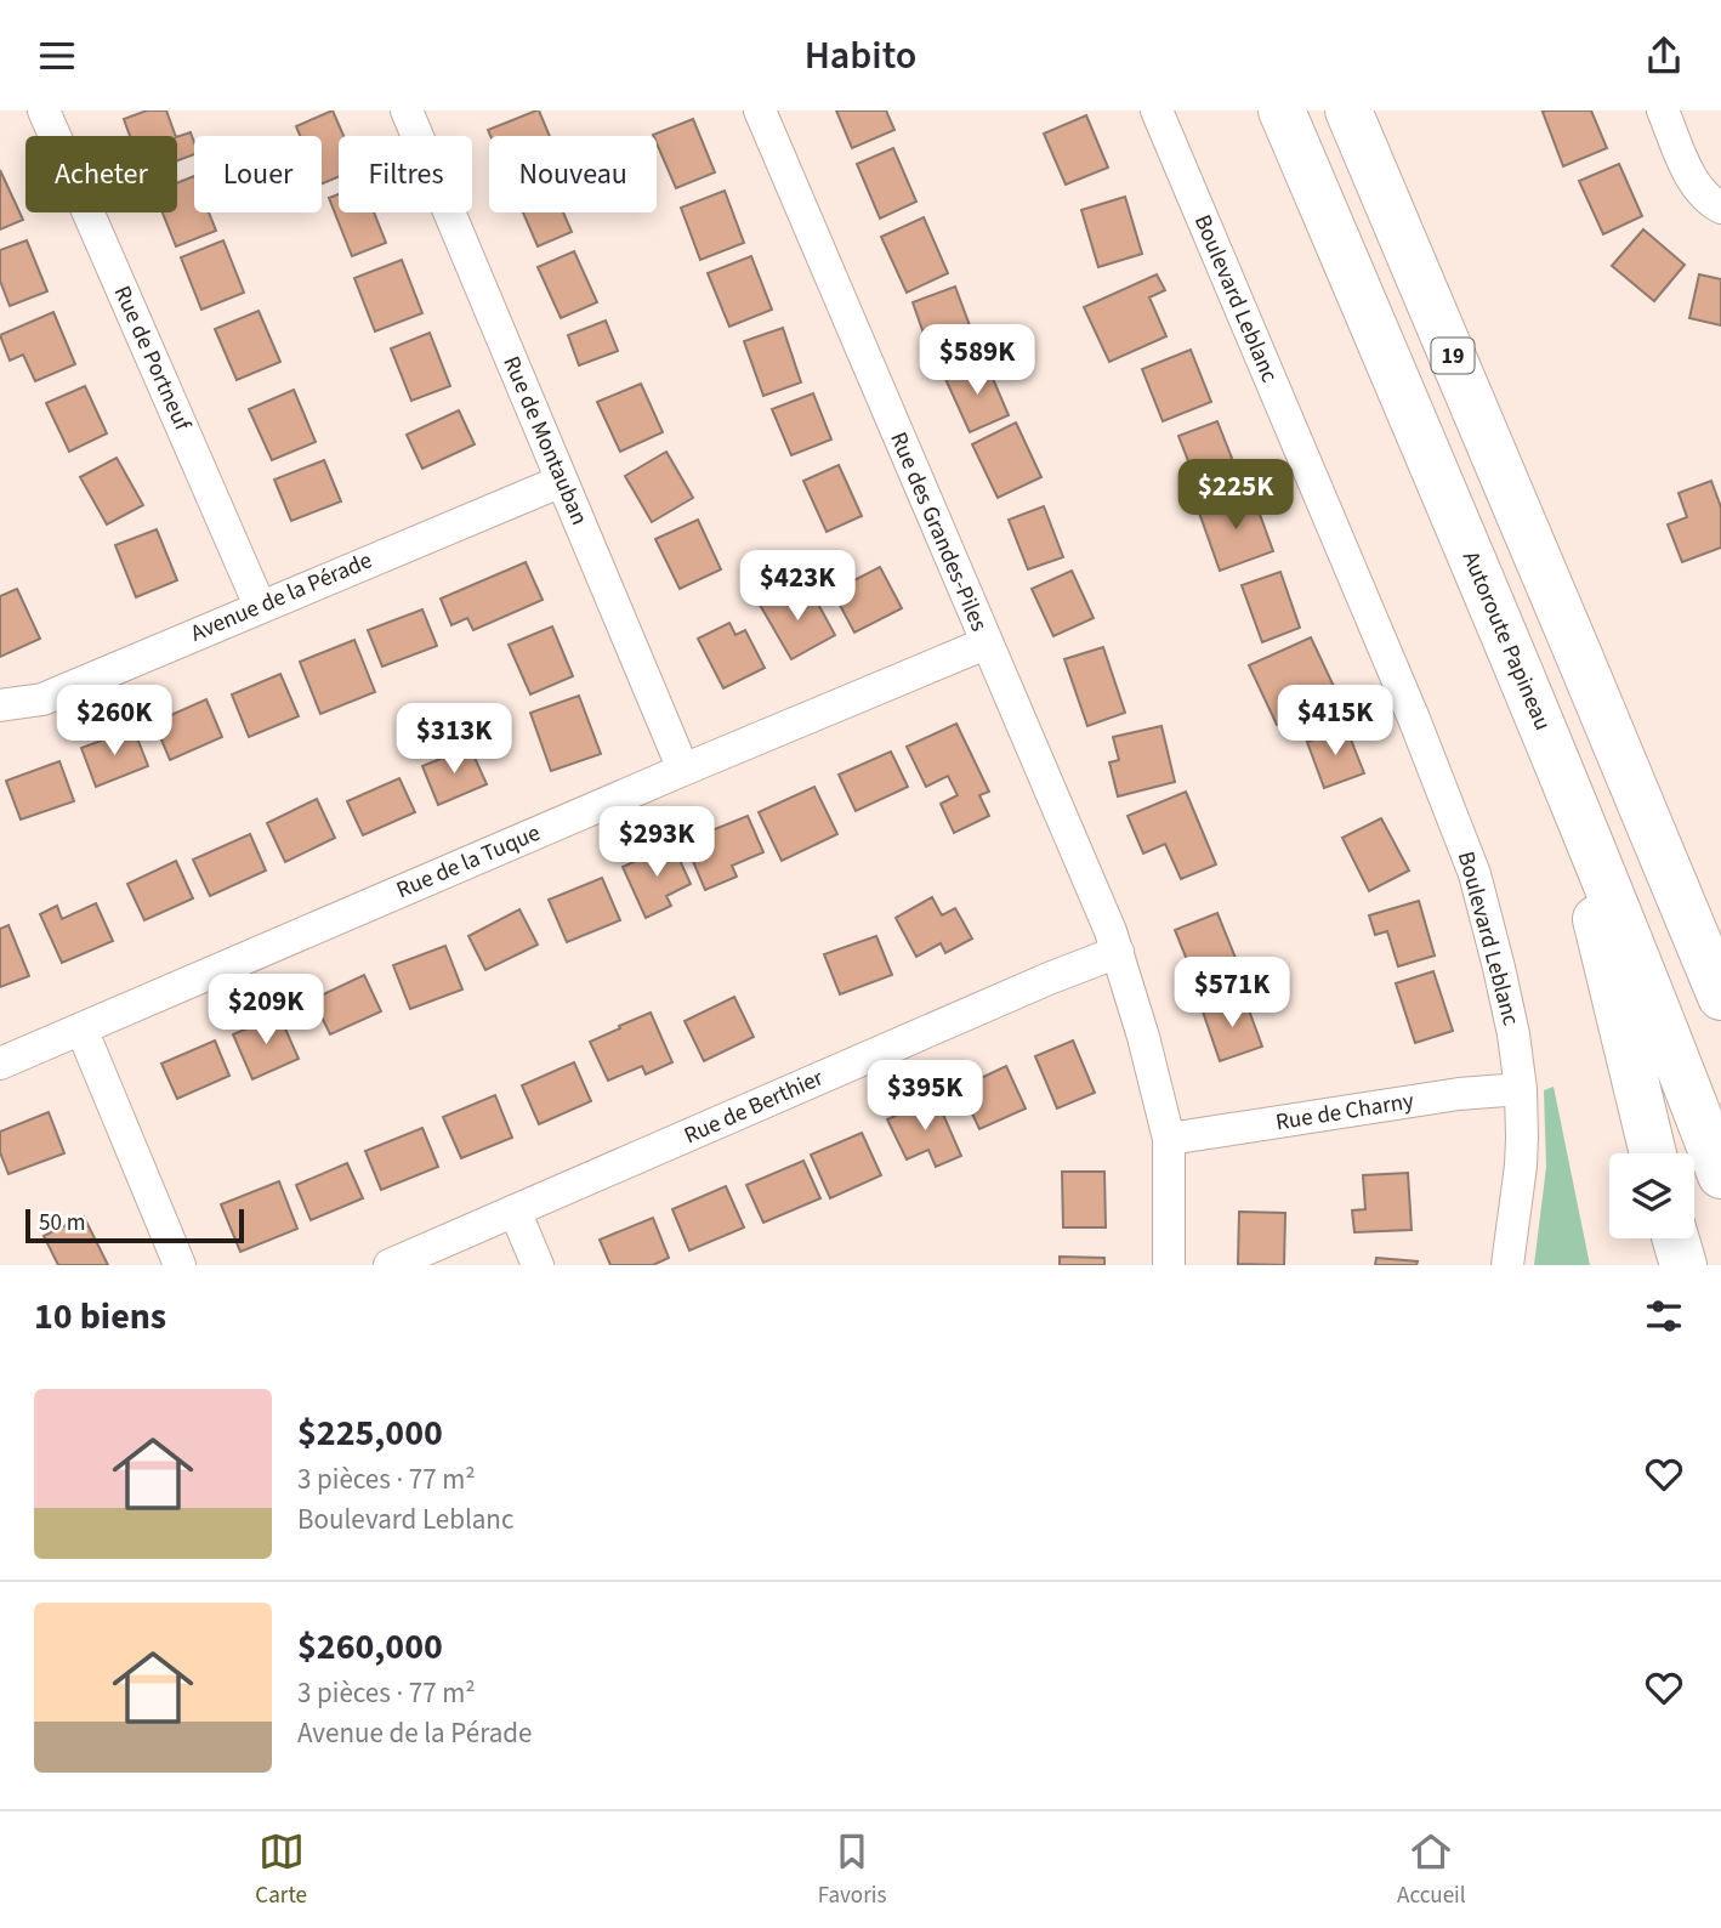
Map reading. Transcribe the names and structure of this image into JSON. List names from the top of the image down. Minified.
{"streets":{"highway":["19","Autoroute Papineau"],"street":["Boulevard Leblanc","Rue de Portneuf","Rue de Montauban","Rue des Grandes-Piles","Avenue de la Pérade","Rue de la Tuque","Rue de Berthier","Rue de Charny"]},"crossings":[["Boulevard Leblanc","Rue de Charny"],["Rue de Portneuf","Avenue de la Pérade"],["Rue de Montauban","Avenue de la Pérade"],["Rue de Montauban","Rue de la Tuque"],["Rue des Grandes-Piles","Rue de la Tuque"],["Rue des Grandes-Piles","Rue de Berthier"],["Rue des Grandes-Piles","Rue de Charny"]],"scale_bar":"50 m","page":{"header":"Habito","chip":["Acheter","Louer","Filtres","Nouveau"],"price":["$589K","$225K","$423K","$260K","$415K","$313K","$293K","$571K","$209K","$395K"],"scale":"50 m","heading":"10 biens","list":[{"name":"$225,000","note":"3 pièces · 77 m² · Boulevard Leblanc"},{"name":"$260,000","note":"3 pièces · 77 m² · Avenue de la Pérade"}],"tabs":["Carte","Favoris","Accueil"]}}
